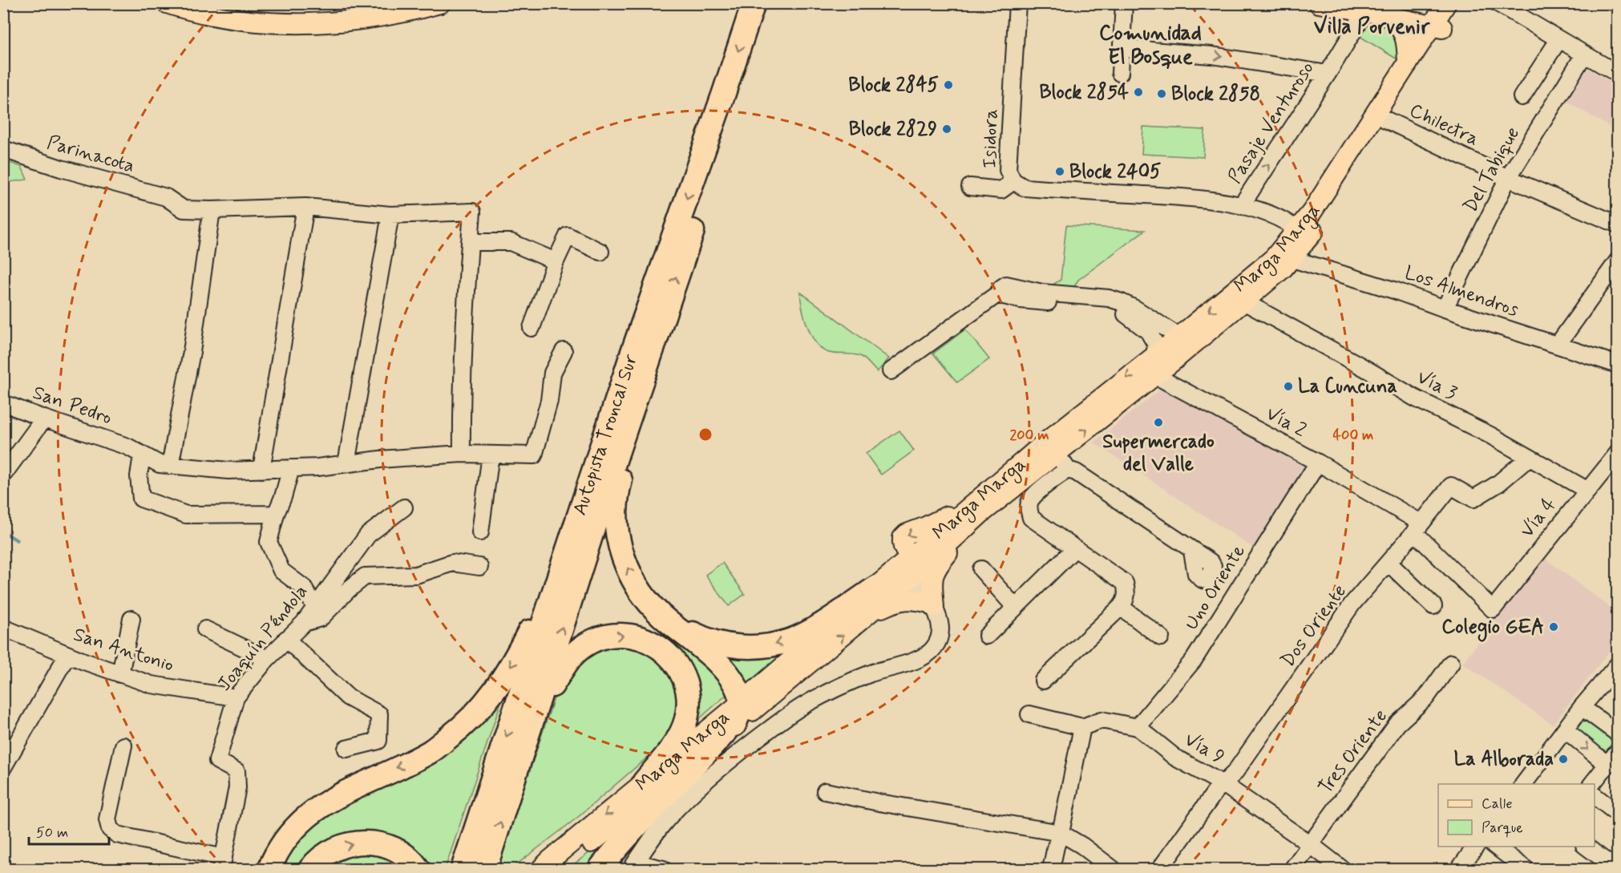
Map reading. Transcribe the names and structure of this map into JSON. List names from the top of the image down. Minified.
{"streets":{"highway":["Autopista Troncal Sur"],"main road":["Marga Marga"],"street":["Pasaje Venturoso","Chilectra","Isidora","Parinacota","Del Tabique","Los Almendros","Vía 3","San Pedro","Vía 2","Vía 4","Uno Oriente","Dos Oriente","Joaquín Péndola","San Antonio","Vía 9","Tres Oriente"]},"crossings":[["Pasaje Venturoso","Isidora"],["Chilectra","Del Tabique"],["Chilectra","Marga Marga"],["Isidora","Marga Marga"],["Del Tabique","Los Almendros"],["Marga Marga","Los Almendros"],["Marga Marga","Vía 3"],["Marga Marga","Vía 2"],["Vía 3","Vía 4"],["Vía 3","Dos Oriente"],["Vía 2","Vía 4"],["Vía 2","Uno Oriente"],["Vía 2","Dos Oriente"],["Uno Oriente","Vía 9"],["Dos Oriente","Vía 9"],["Joaquín Péndola","San Antonio"],["Vía 9","Tres Oriente"]],"one_way":["Pasaje Venturoso"],"districts":["Villa Porvenir","Comunidad El Bosque"],"places":["Block 2845","Block 2854","Block 2858","Block 2829","Block 2405","La Cuncuna","Supermercado del Valle","Colegio GEA","La Alborada"],"legend":["Calle","Parque"],"scale_bar":"50 m","rings":["200 m","400 m"]}
